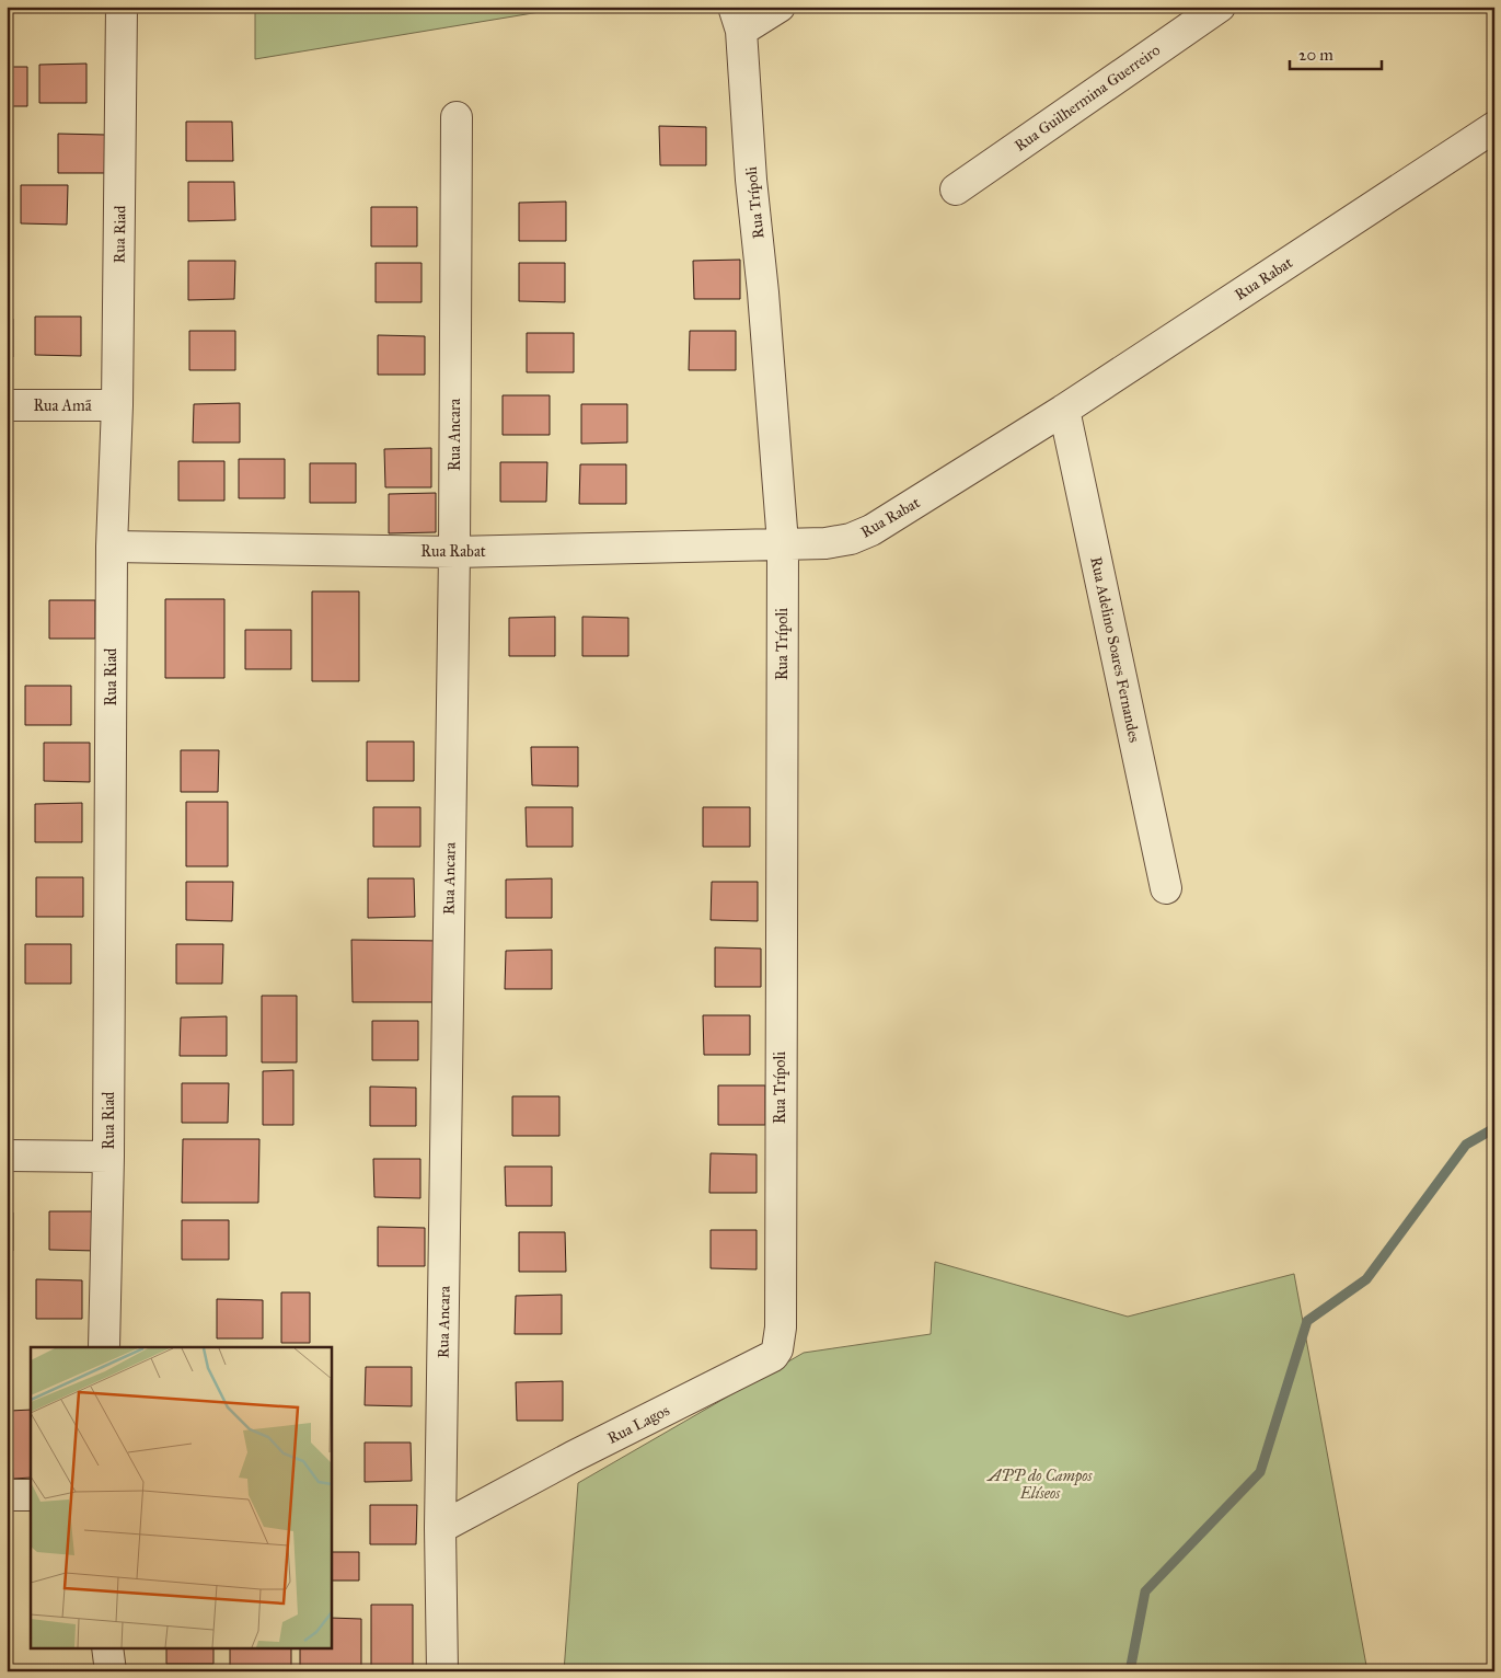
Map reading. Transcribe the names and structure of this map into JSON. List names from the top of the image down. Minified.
{"streets":{"street":["Rua Guilhermina Guerreiro","Rua Trípoli","Rua Riad","Rua Rabat","Rua Amã","Rua Ancara","Rua Adelino Soares Fernandes","Rua Lagos"]},"crossings":[["Rua Trípoli","Rua Rabat"],["Rua Trípoli","Rua Lagos"],["Rua Riad","Rua Rabat"],["Rua Riad","Rua Amã"],["Rua Rabat","Rua Ancara"],["Rua Rabat","Rua Adelino Soares Fernandes"],["Rua Ancara","Rua Lagos"]],"parks":["APP do Campos Elíseos"],"scale_bar":"20 m"}
